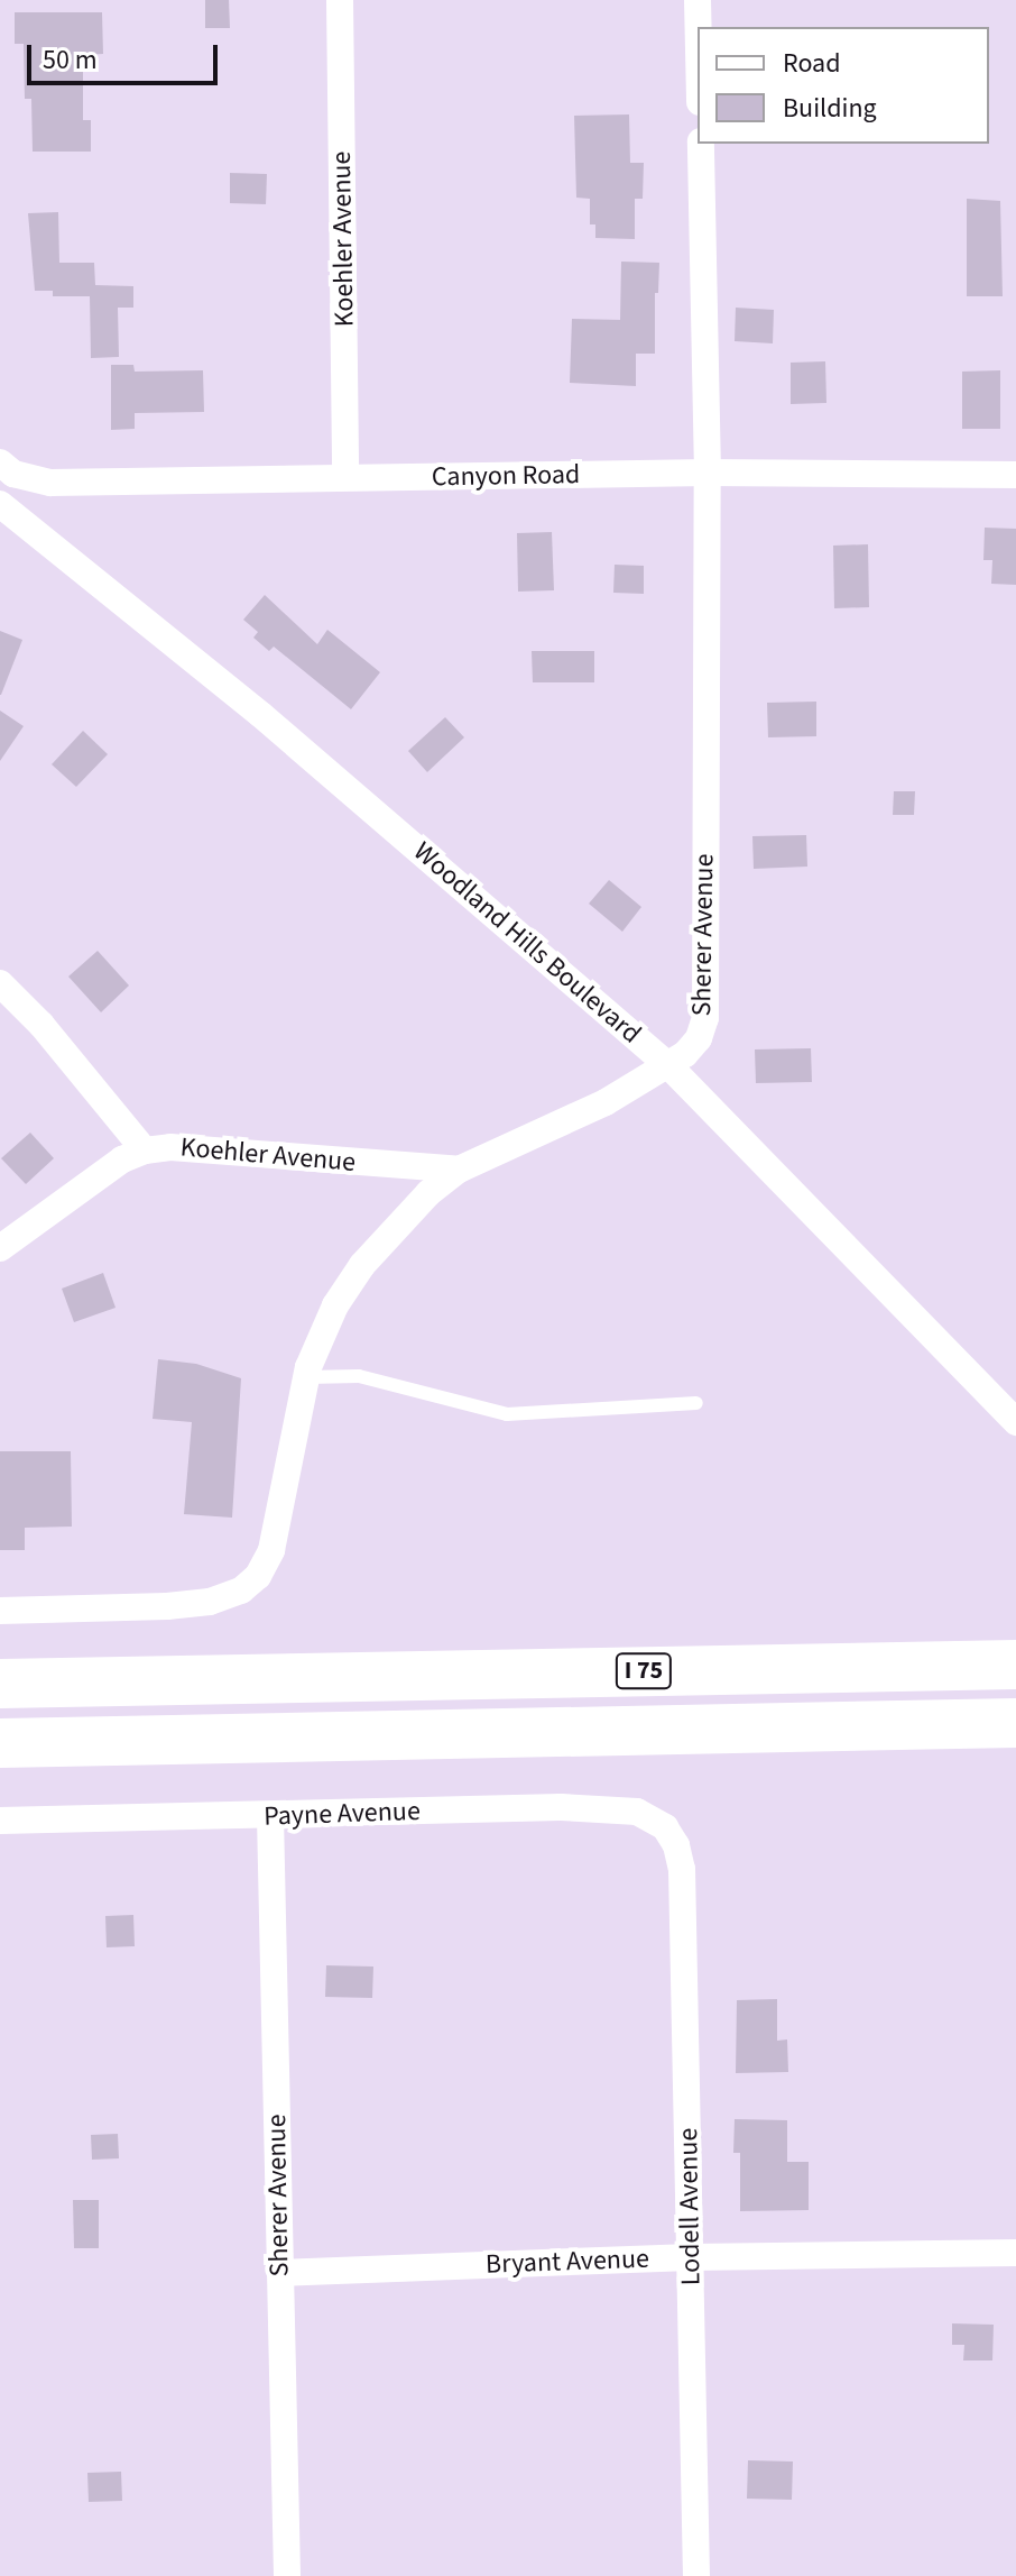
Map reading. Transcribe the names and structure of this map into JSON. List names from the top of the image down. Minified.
{"streets":{"highway":["I 75"],"street":["Koehler Avenue","Canyon Road","Sherer Avenue","Woodland Hills Boulevard","Payne Avenue","Lodell Avenue","Bryant Avenue"]},"crossings":[["Koehler Avenue","Canyon Road"],["Koehler Avenue","Sherer Avenue"],["Canyon Road","Sherer Avenue"],["Sherer Avenue","Woodland Hills Boulevard"],["Sherer Avenue","Payne Avenue"],["Sherer Avenue","Bryant Avenue"],["Payne Avenue","Lodell Avenue"],["Lodell Avenue","Bryant Avenue"]],"legend":["Road","Building"],"scale_bar":"50 m"}
